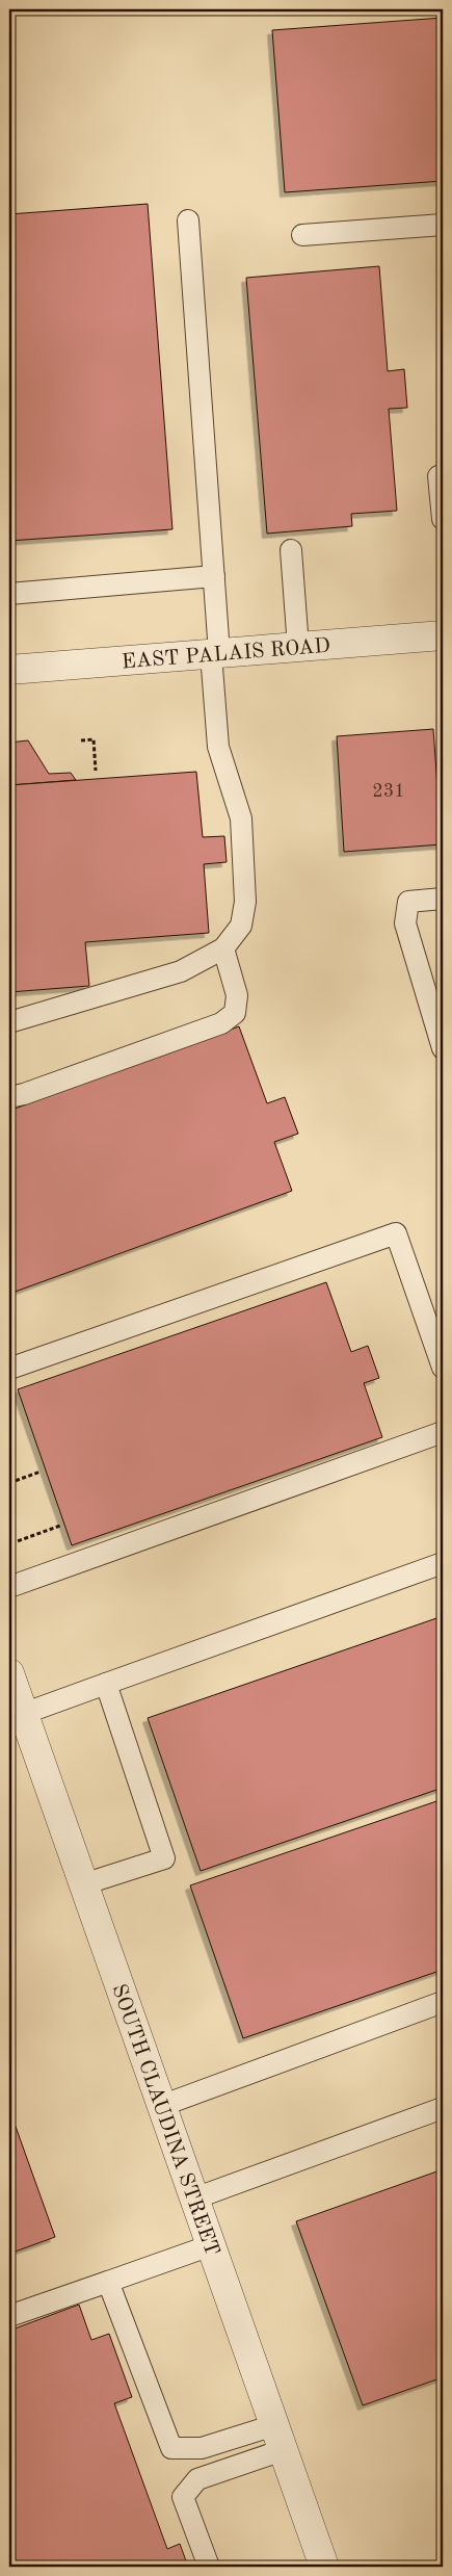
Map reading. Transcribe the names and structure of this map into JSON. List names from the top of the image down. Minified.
{"streets":{"street":["EAST PALAIS ROAD","SOUTH CLAUDINA STREET"]},"house_numbers":["231"]}
